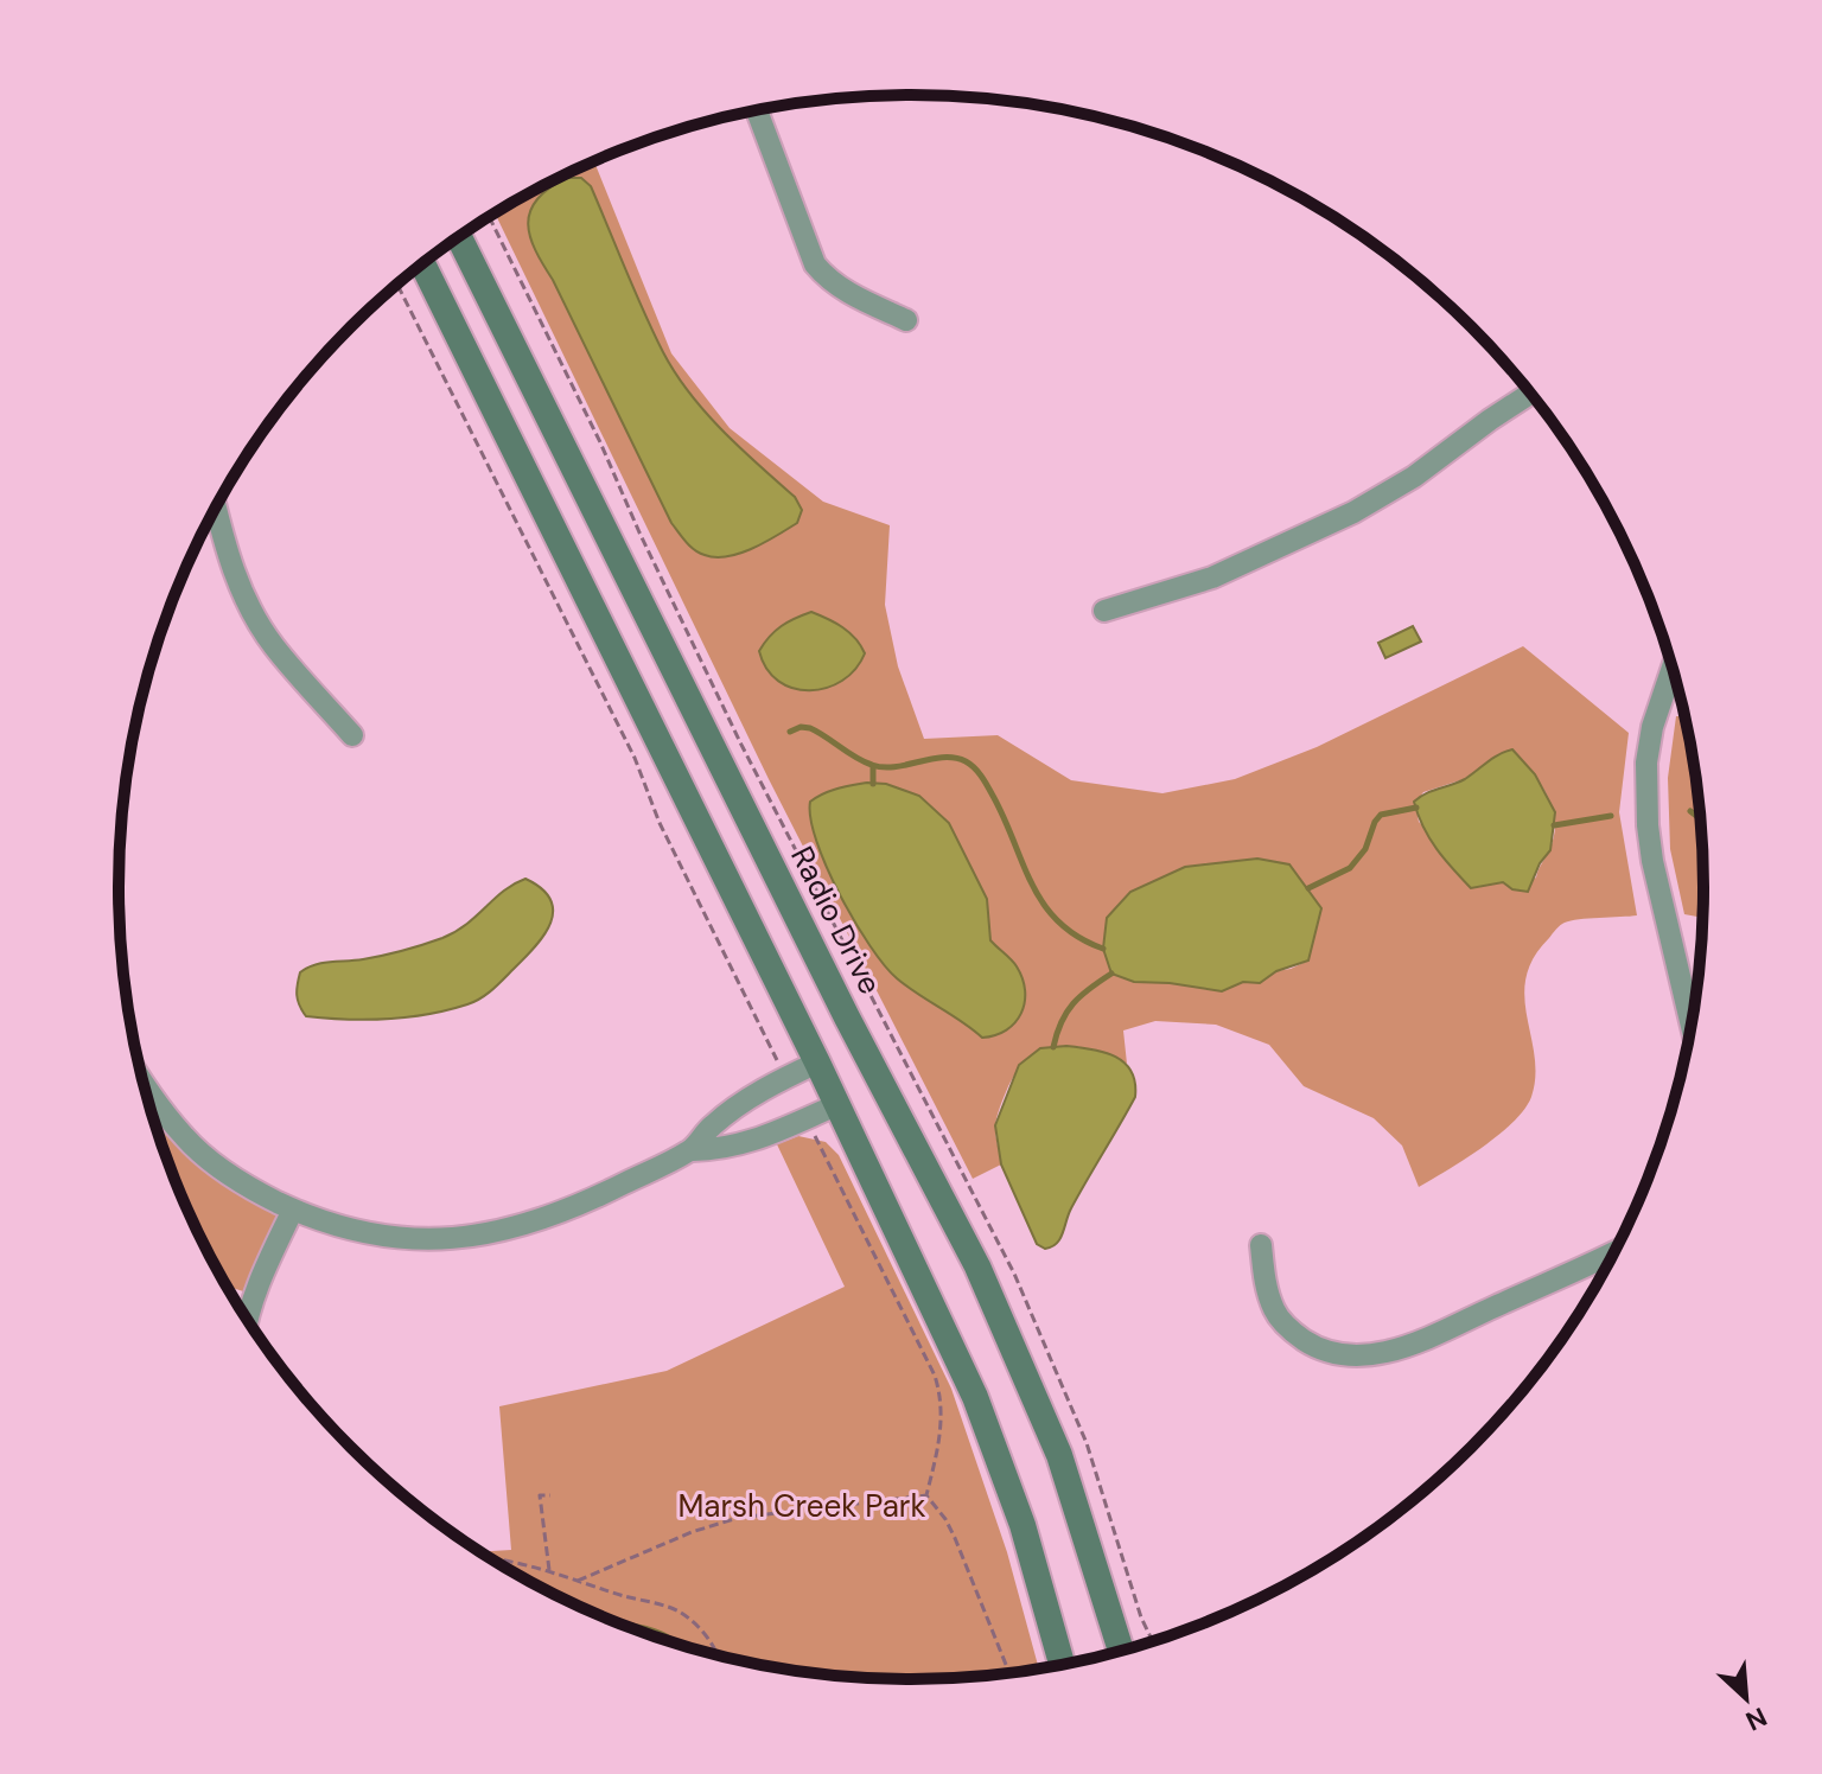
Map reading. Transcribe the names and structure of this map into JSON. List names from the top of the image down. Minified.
{"streets":{"main road":["Radio Drive"]},"parks":["Marsh Creek Park"],"north":"bottom right"}
